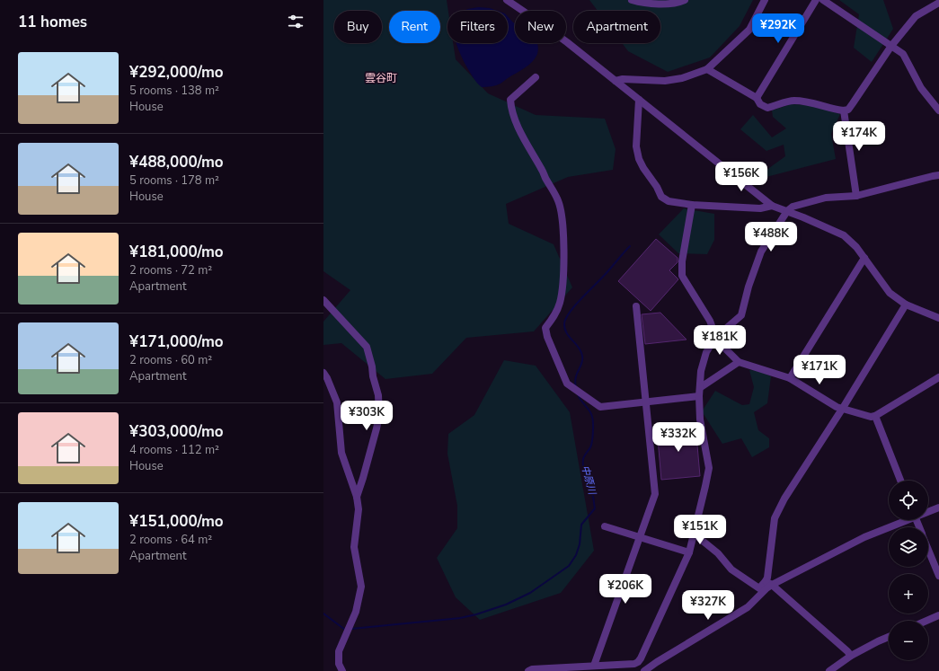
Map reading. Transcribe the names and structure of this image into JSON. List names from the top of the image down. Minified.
{"districts":["雲谷町"],"water":["中原川"],"page":{"heading":"11 homes","chip":["Buy","Rent","Filters","New","Apartment"],"price":["¥292K","¥174K","¥156K","¥488K","¥181K","¥171K","¥303K","¥332K","¥151K","¥206K","¥327K"],"list":[{"name":"¥292,000/mo","note":"5 rooms · 138 m² · House"},{"name":"¥488,000/mo","note":"5 rooms · 178 m² · House"},{"name":"¥181,000/mo","note":"2 rooms · 72 m² · Apartment"},{"name":"¥171,000/mo","note":"2 rooms · 60 m² · Apartment"},{"name":"¥303,000/mo","note":"4 rooms · 112 m² · House"},{"name":"¥151,000/mo","note":"2 rooms · 64 m² · Apartment"}],"map_buttons":["+","−"]}}
